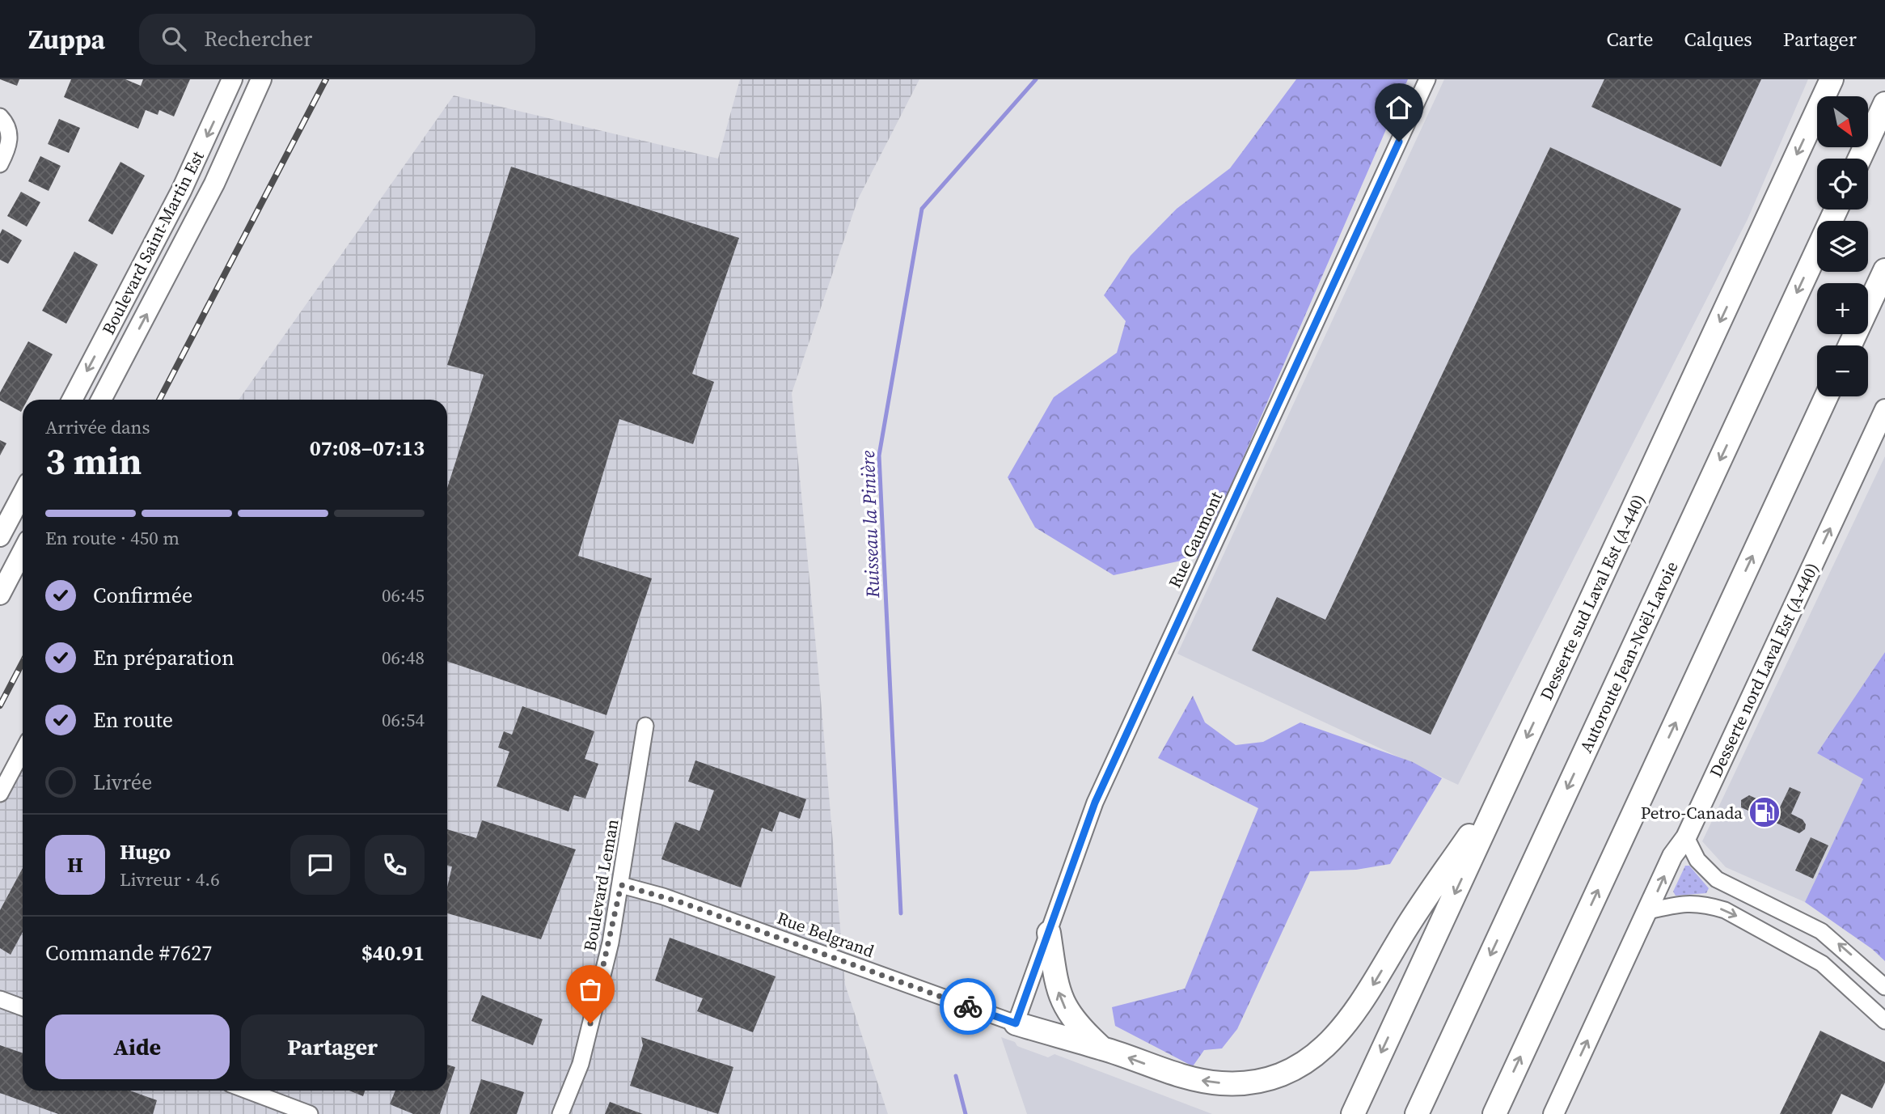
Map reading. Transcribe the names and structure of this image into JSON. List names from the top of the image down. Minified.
{"streets":{"highway":["Desserte sud Laval Est (A-440)","Autoroute Jean-Noël-Lavoie"],"main road":["Boulevard Saint-Martin Est","Desserte nord Laval Est (A-440)"],"street":["Rue Gaumont","Boulevard Leman","Rue Belgrand"]},"crossings":[["Rue Gaumont","Rue Belgrand"],["Boulevard Leman","Rue Belgrand"]],"one_way":["Desserte nord Laval Est (A-440)"],"water":["Ruisseau la Pinière"],"places":{"fuel station":["Petro-Canada"]},"north":"bottom right","page":{"header":"Zuppa","search":"Rechercher","nav":["Carte","Calques","Partager"],"map_buttons":["+","−"],"heading":["3 min","Arrivée dans","07:08–07:13"],"panel":["Hugo","Livreur · 4.6","Commande #7627","$40.91"],"bar":"En route · 450 m","list":[["Confirmée","06:45"],["En préparation","06:48"],["En route","06:54"],"Livrée"],"round":"H","buttons":["Aide","Partager"]}}
